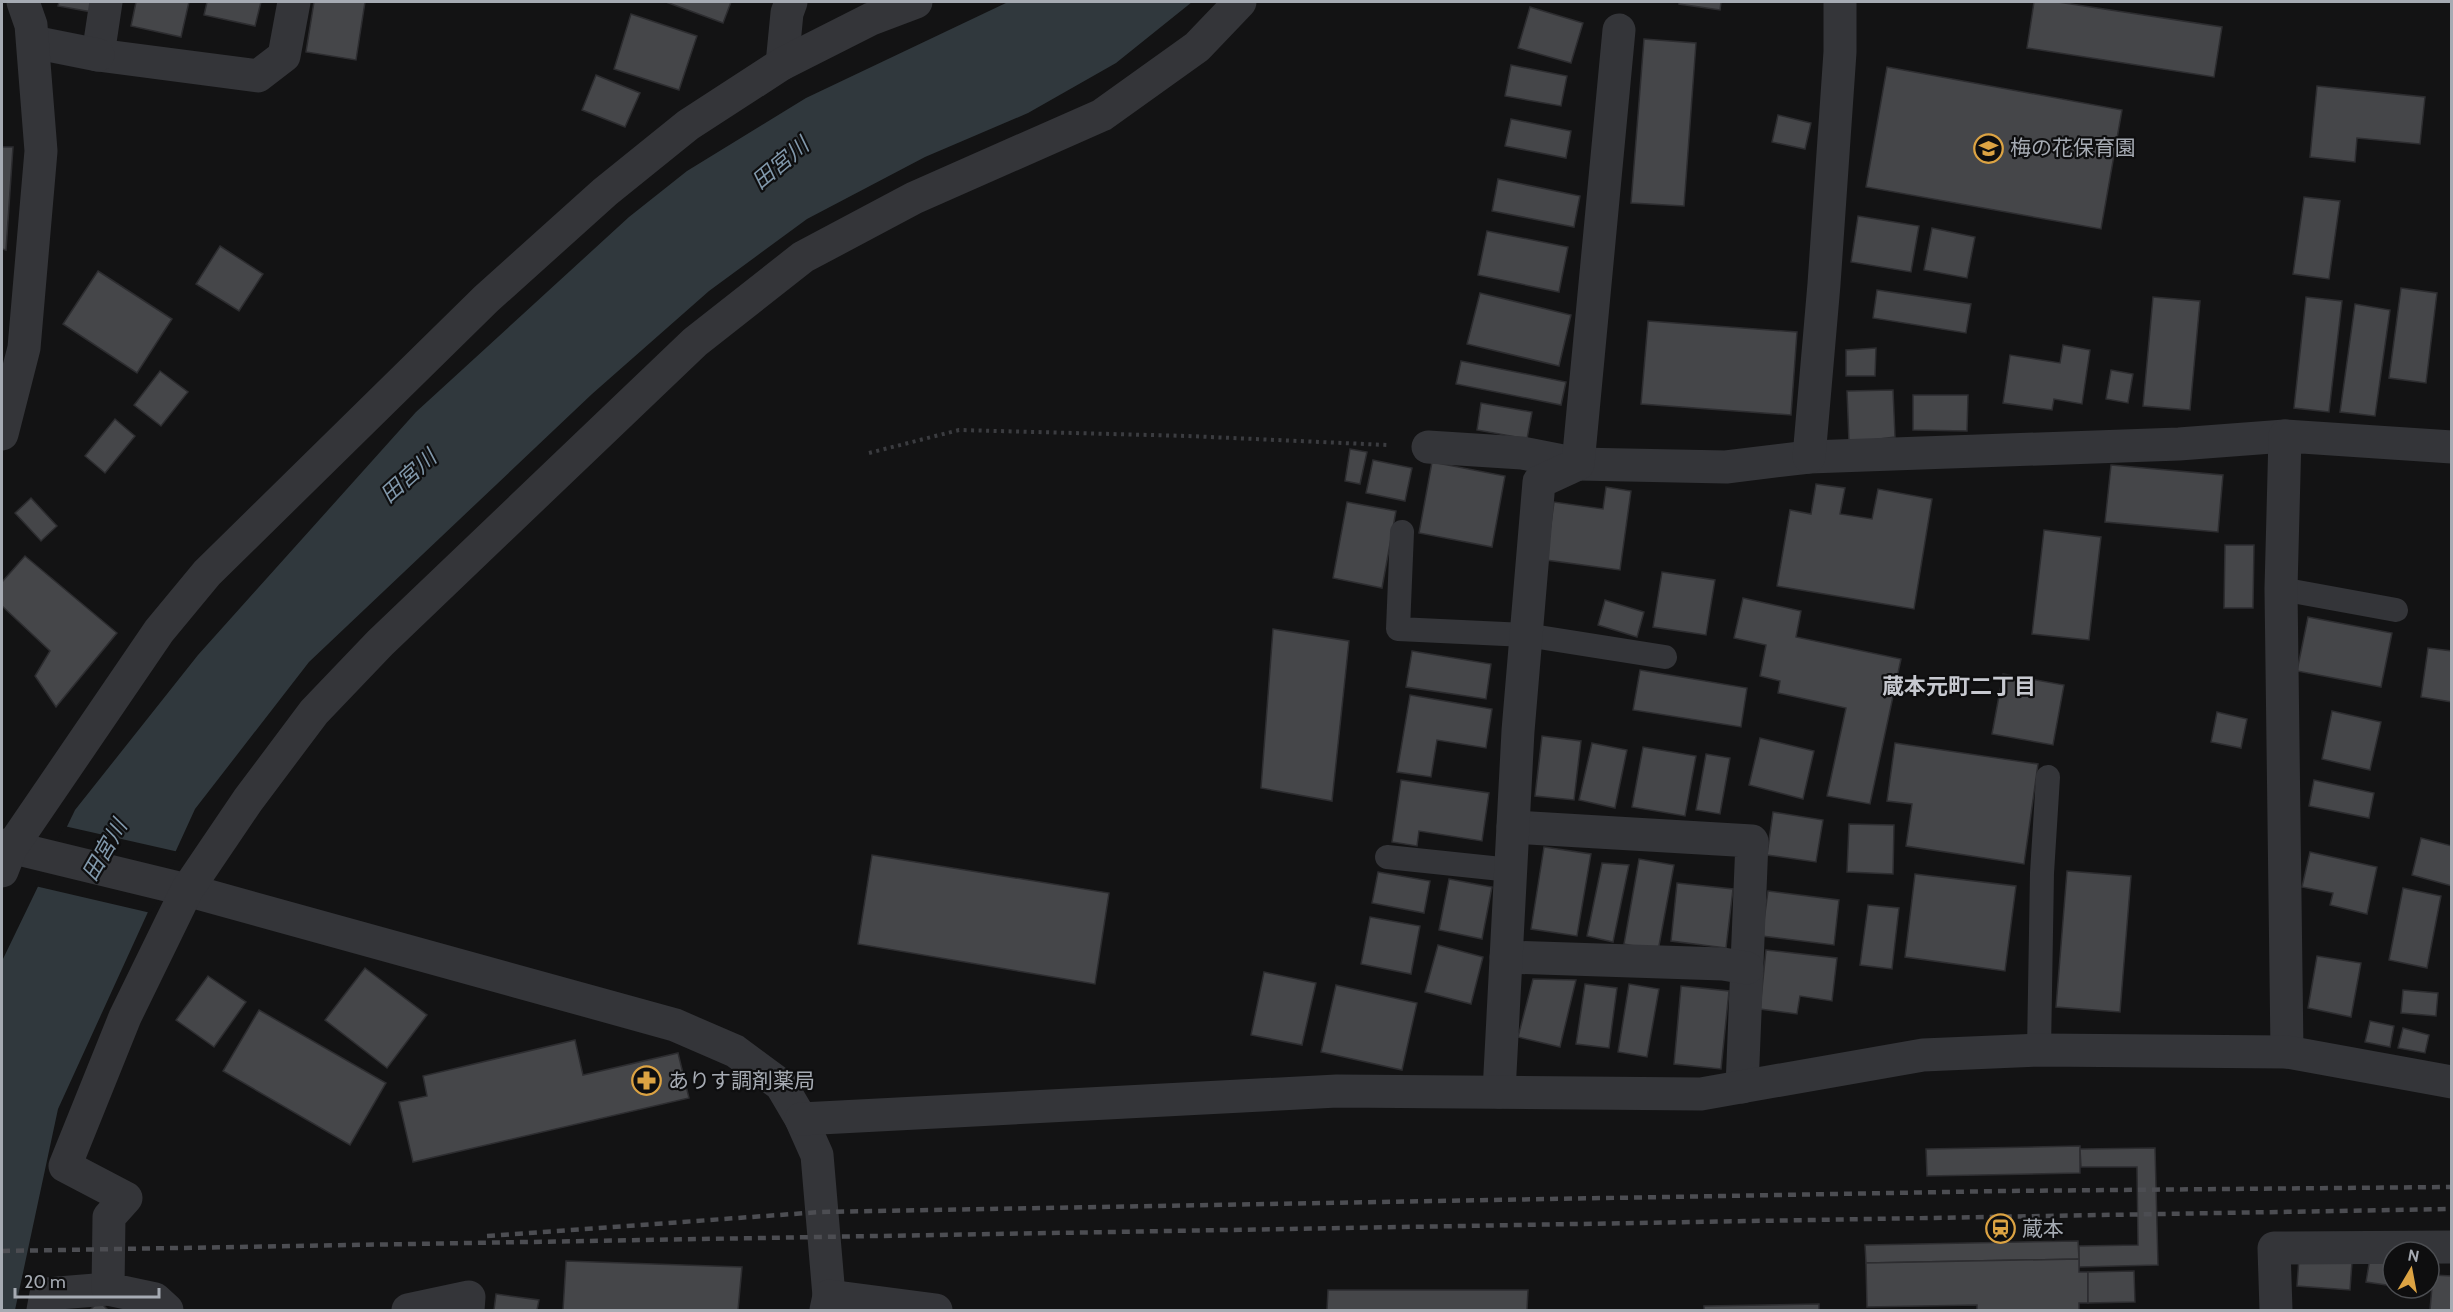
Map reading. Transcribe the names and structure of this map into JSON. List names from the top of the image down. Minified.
{"districts":["蔵本元町二丁目"],"water":["田宮川"],"places":{"school or university":["梅の花保育園"],"pharmacy":["ありす調剤薬局"],"station":["蔵本"]},"scale_bar":"20 m","north":"top"}
